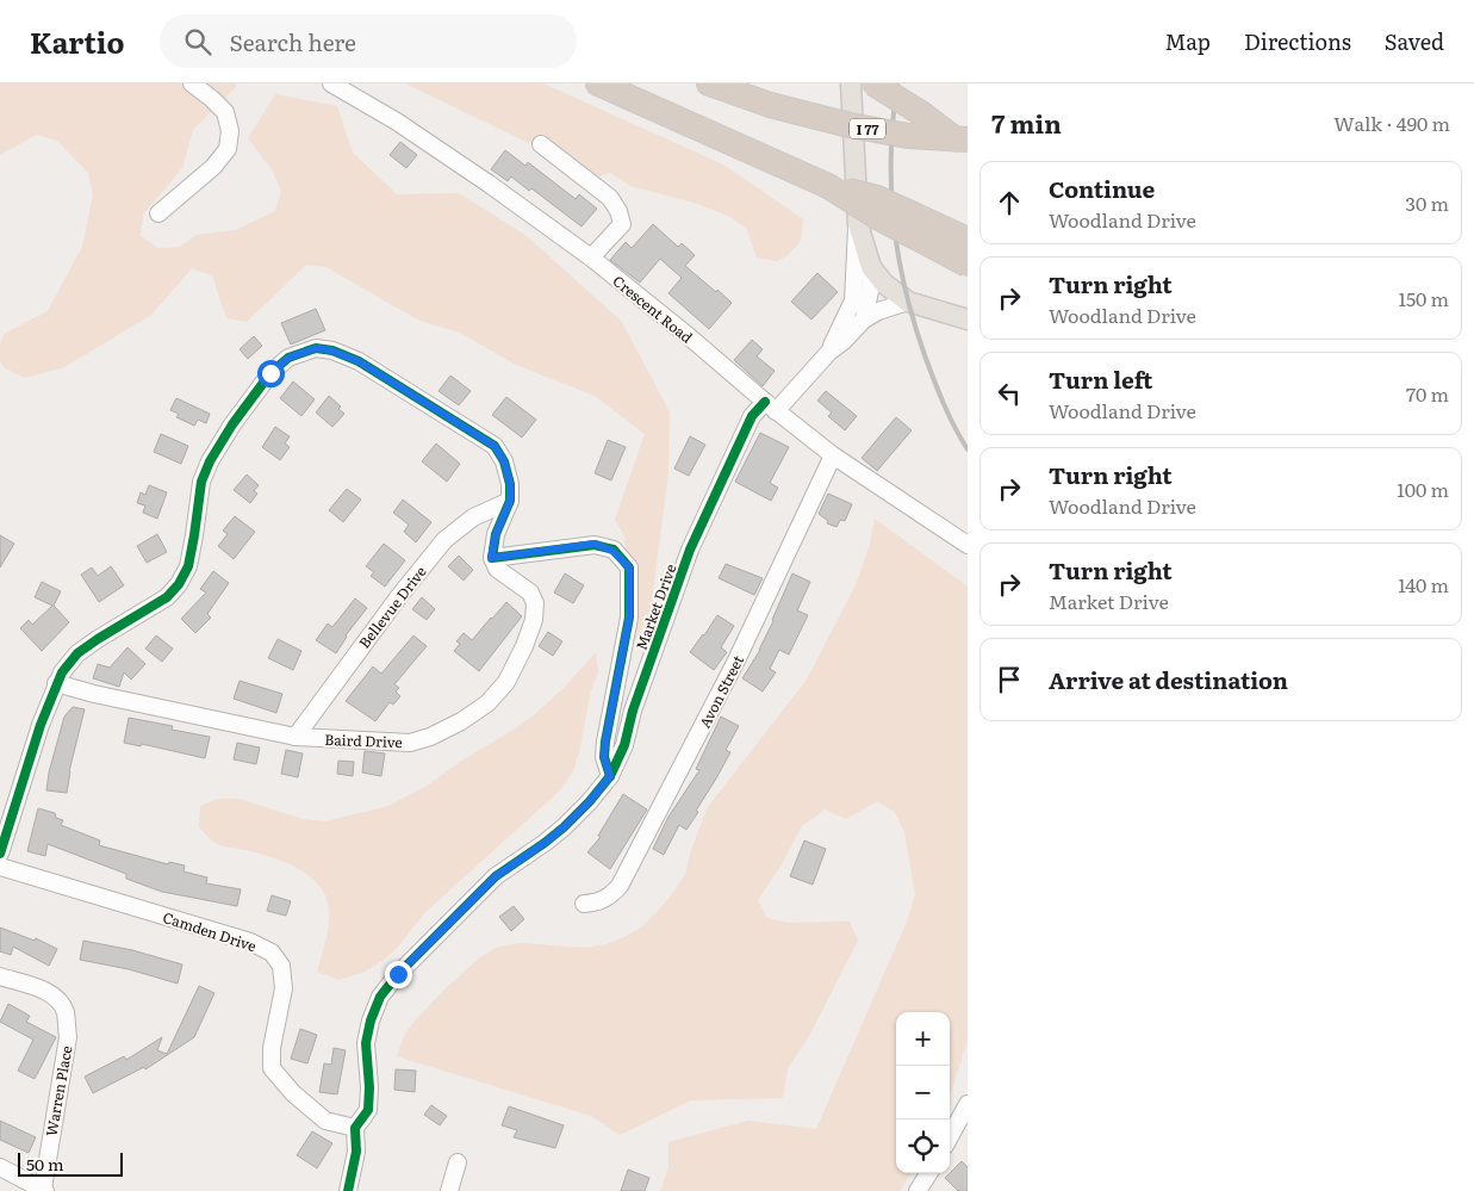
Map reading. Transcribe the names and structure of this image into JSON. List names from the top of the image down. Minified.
{"streets":{"highway":["I 77"],"street":["Crescent Road","Bellevue Drive","Market Drive","Avon Street","Baird Drive","Camden Drive","Warren Place"]},"crossings":[["Crescent Road","Market Drive"],["Crescent Road","Avon Street"],["Bellevue Drive","Baird Drive"],["Market Drive","Camden Drive"]],"scale_bar":"50 m","page":{"header":"Kartio","search":"Search here","nav":["Map","Directions","Saved"],"heading":["7 min","Walk · 490 m"],"list":[["Continue","Woodland Drive","30 m"],["Turn right","Woodland Drive","150 m"],["Turn left","Woodland Drive","70 m"],["Turn right","Woodland Drive","100 m"],["Turn right","Market Drive","140 m"],"Arrive at destination"],"map_buttons":["+","−"],"scale":"50 m"}}
